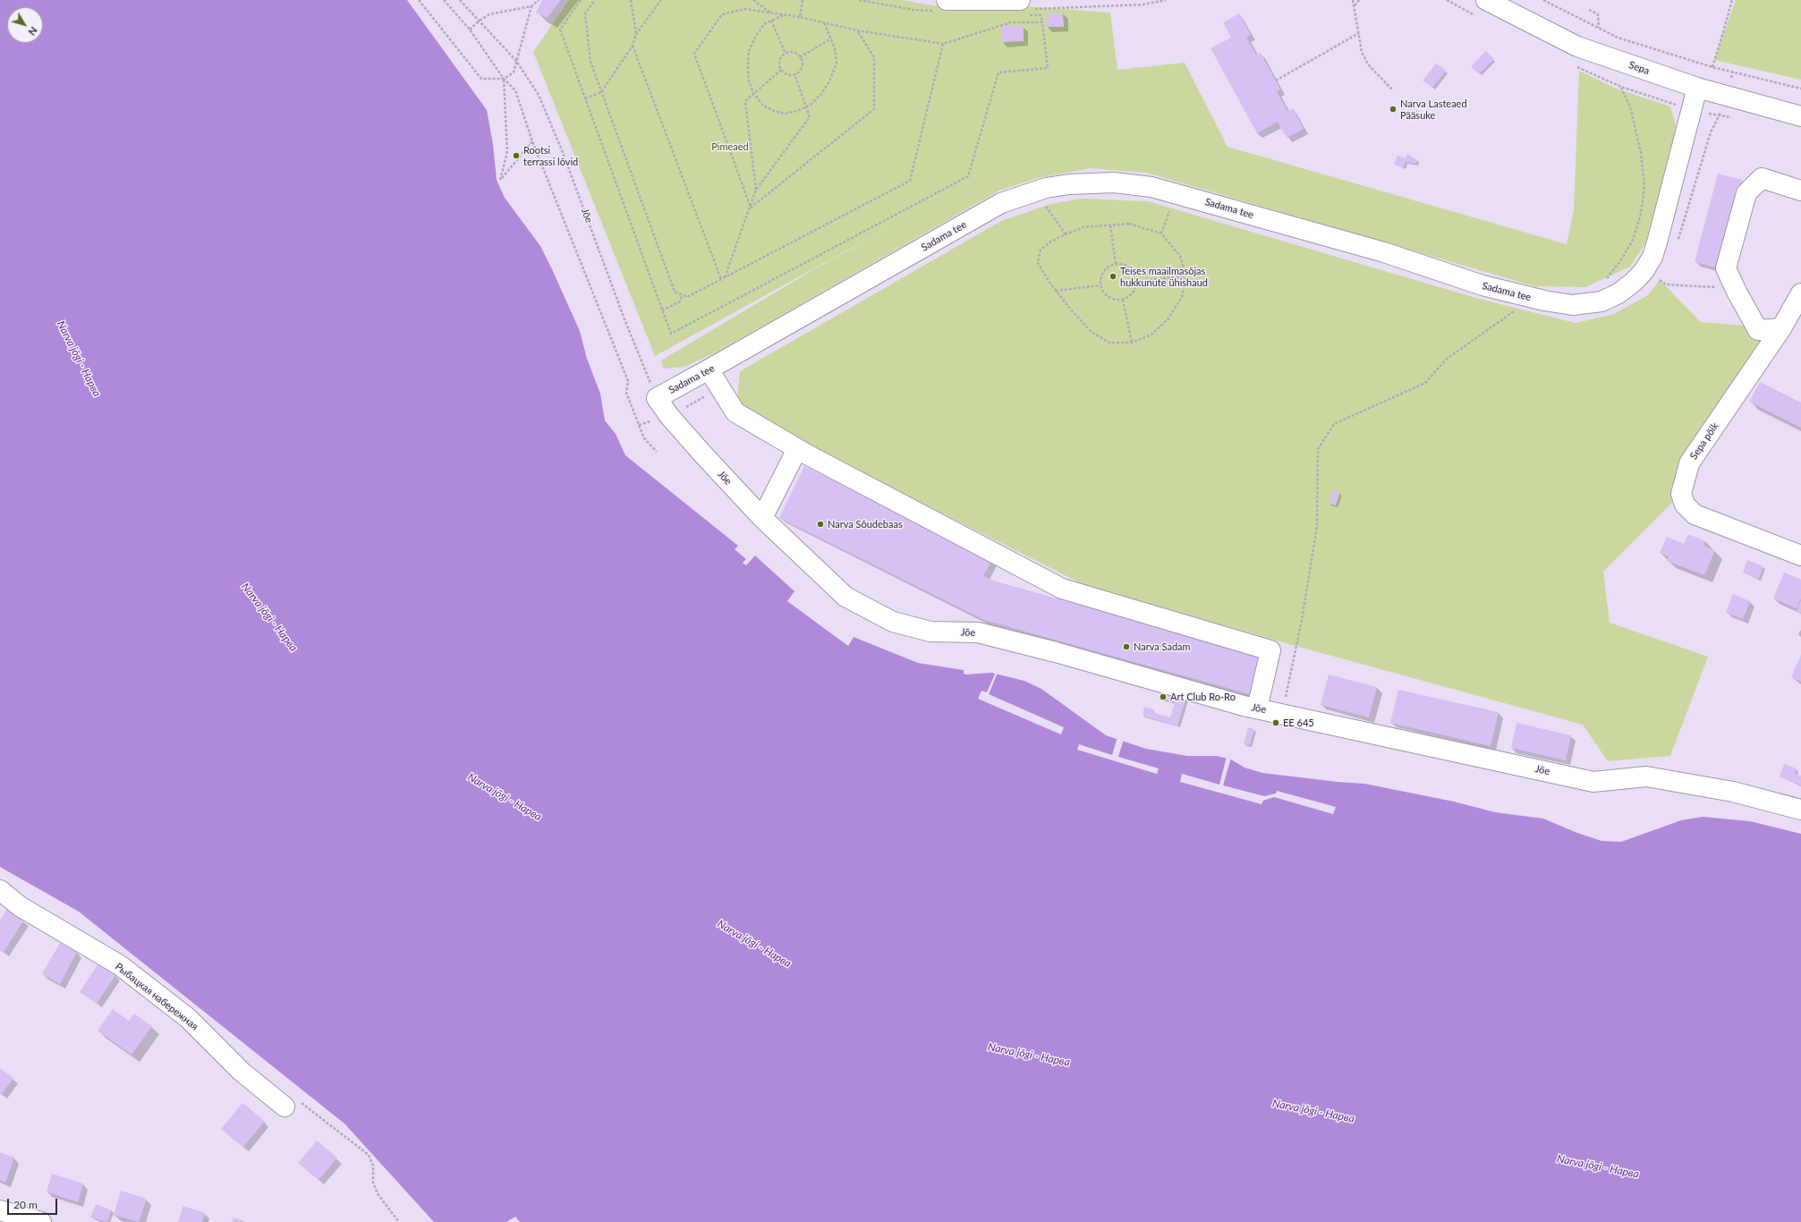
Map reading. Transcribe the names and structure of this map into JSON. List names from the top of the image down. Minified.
{"streets":{"street":["Sepa","Sadama tee","Jõe","Sepa põik","Рыбацкая набережная"]},"crossings":[["Sepa","Sadama tee"],["Sadama tee","Jõe"]],"water":["Narva jõgi - Нарва"],"parks":["Pimeaed"],"places":["Narva Lasteaed Pääsuke","Rootsi terrassi lõvid","Teises maailmasõjas hukkunute ühishaud","Narva Sõudebaas","Narva Sadam","Art Club Ro-Ro","EE 645"],"scale_bar":"20 m","north":"bottom right"}
